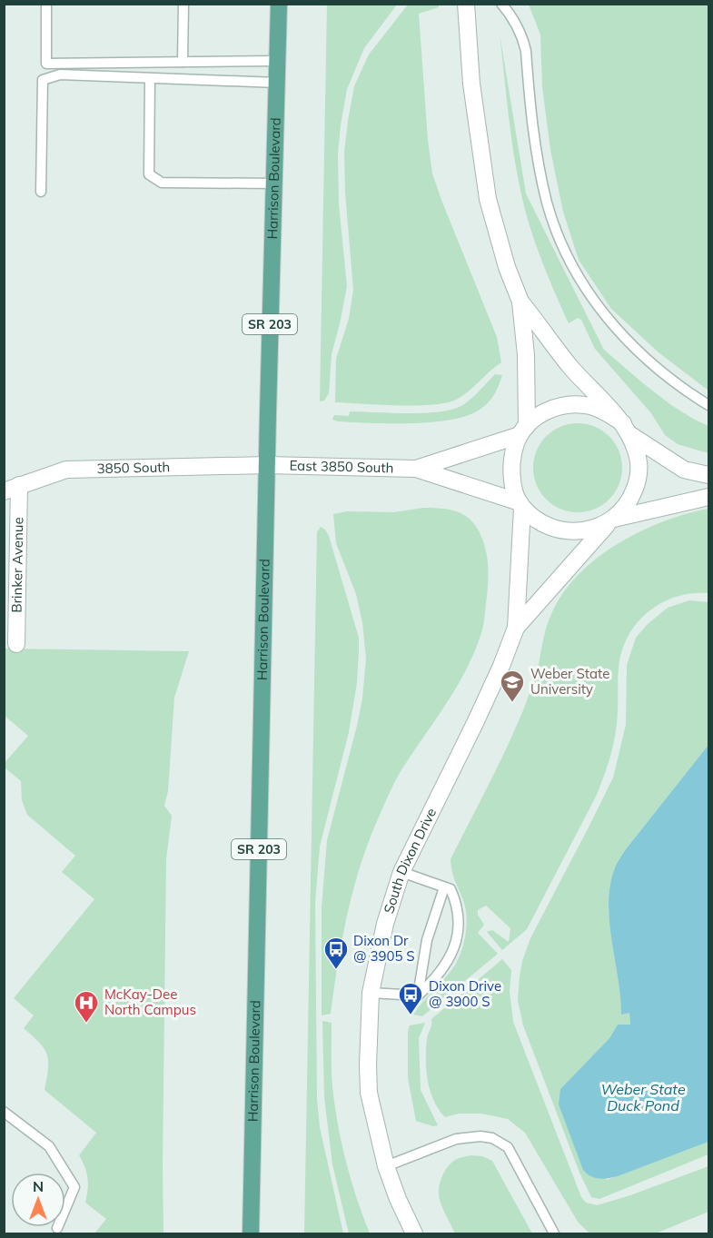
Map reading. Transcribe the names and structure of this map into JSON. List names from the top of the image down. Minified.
{"streets":{"main road":["Harrison Boulevard","SR 203"],"street":["3850 South","East 3850 South","Brinker Avenue","South Dixon Drive"]},"crossings":[["Harrison Boulevard","3850 South"],["Harrison Boulevard","East 3850 South"],["3850 South","East 3850 South"],["3850 South","Brinker Avenue"],["East 3850 South","South Dixon Drive"]],"water":["Weber State Duck Pond"],"places":{"school or university":["Weber State University"],"bus stop":["Dixon Dr @ 3905 S","Dixon Drive @ 3900 S"],"hospital":["McKay-Dee North Campus"]},"north":"top"}
